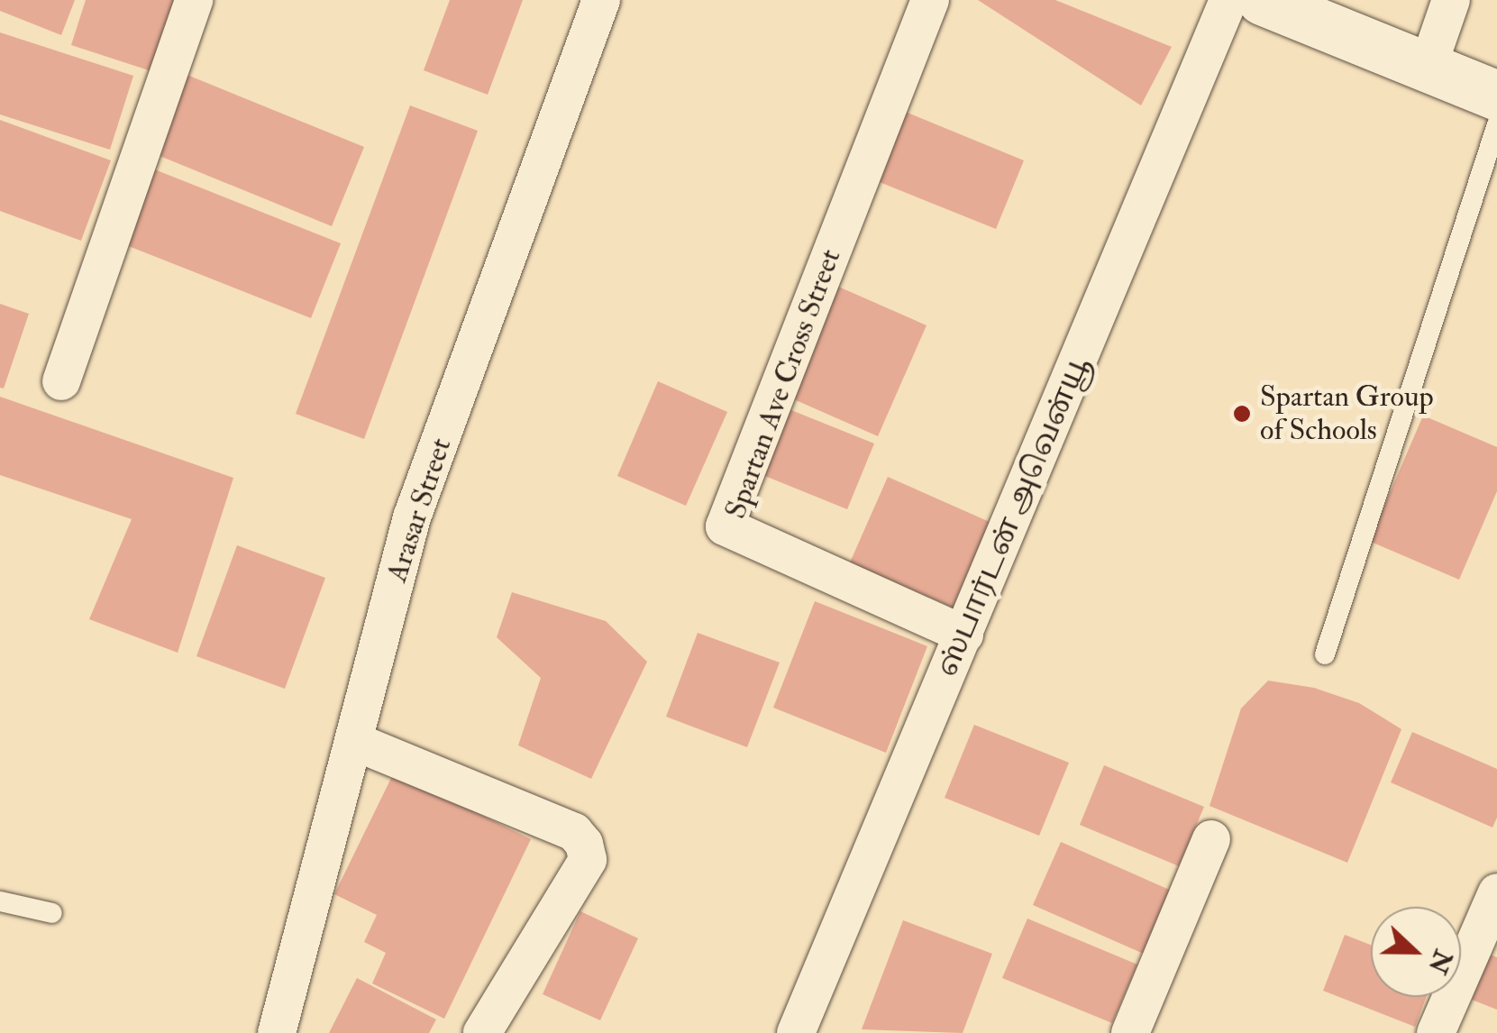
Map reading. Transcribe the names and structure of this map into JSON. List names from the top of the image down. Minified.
{"streets":{"street":["Spartan Ave Cross Street","Arasar Street","ஸ்பார்டன் அவென்யூ"]},"crossings":[["Spartan Ave Cross Street","ஸ்பார்டன் அவென்யூ"]],"places":["Spartan Group of Schools"],"north":"right"}
